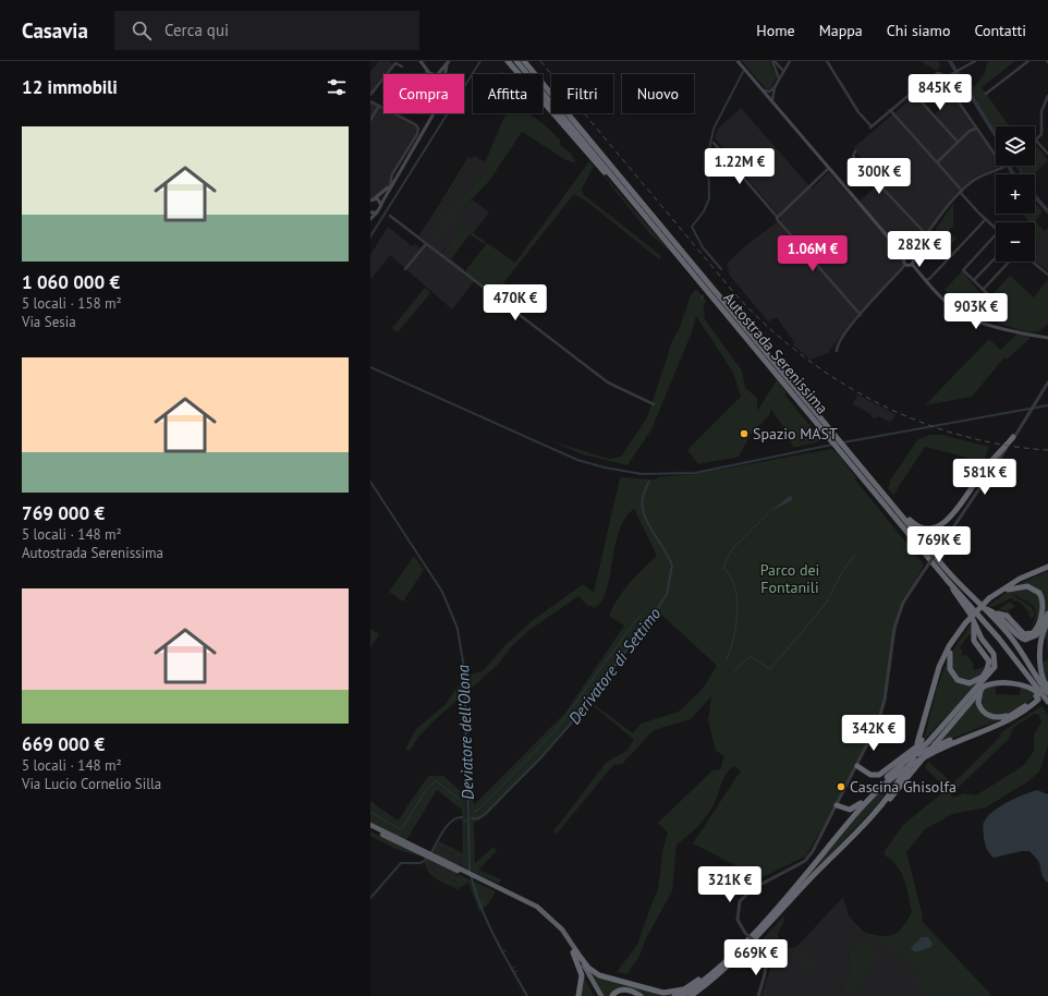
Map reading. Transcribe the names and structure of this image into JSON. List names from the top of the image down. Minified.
{"streets":{"highway":["Autostrada Serenissima"]},"water":["Derivatore di Settimo","Deviatore dell'Olona"],"parks":["Parco dei Fontanili"],"places":["Spazio MAST","Cascina Ghisolfa"],"page":{"header":"Casavia","search":"Cerca qui","nav":["Home","Mappa","Chi siamo","Contatti"],"heading":"12 immobili","price":["845K €","1.22M €","300K €","282K €","1.06M €","470K €","903K €","581K €","769K €","342K €","321K €","669K €"],"chip":["Compra","Affitta","Filtri","Nuovo"],"list":[{"name":"1 060 000 €","note":"5 locali · 158 m² · Via Sesia"},{"name":"769 000 €","note":"5 locali · 148 m² · Autostrada Serenissima"},{"name":"669 000 €","note":"5 locali · 148 m² · Via Lucio Cornelio Silla"}],"map_buttons":["+","−"]}}
